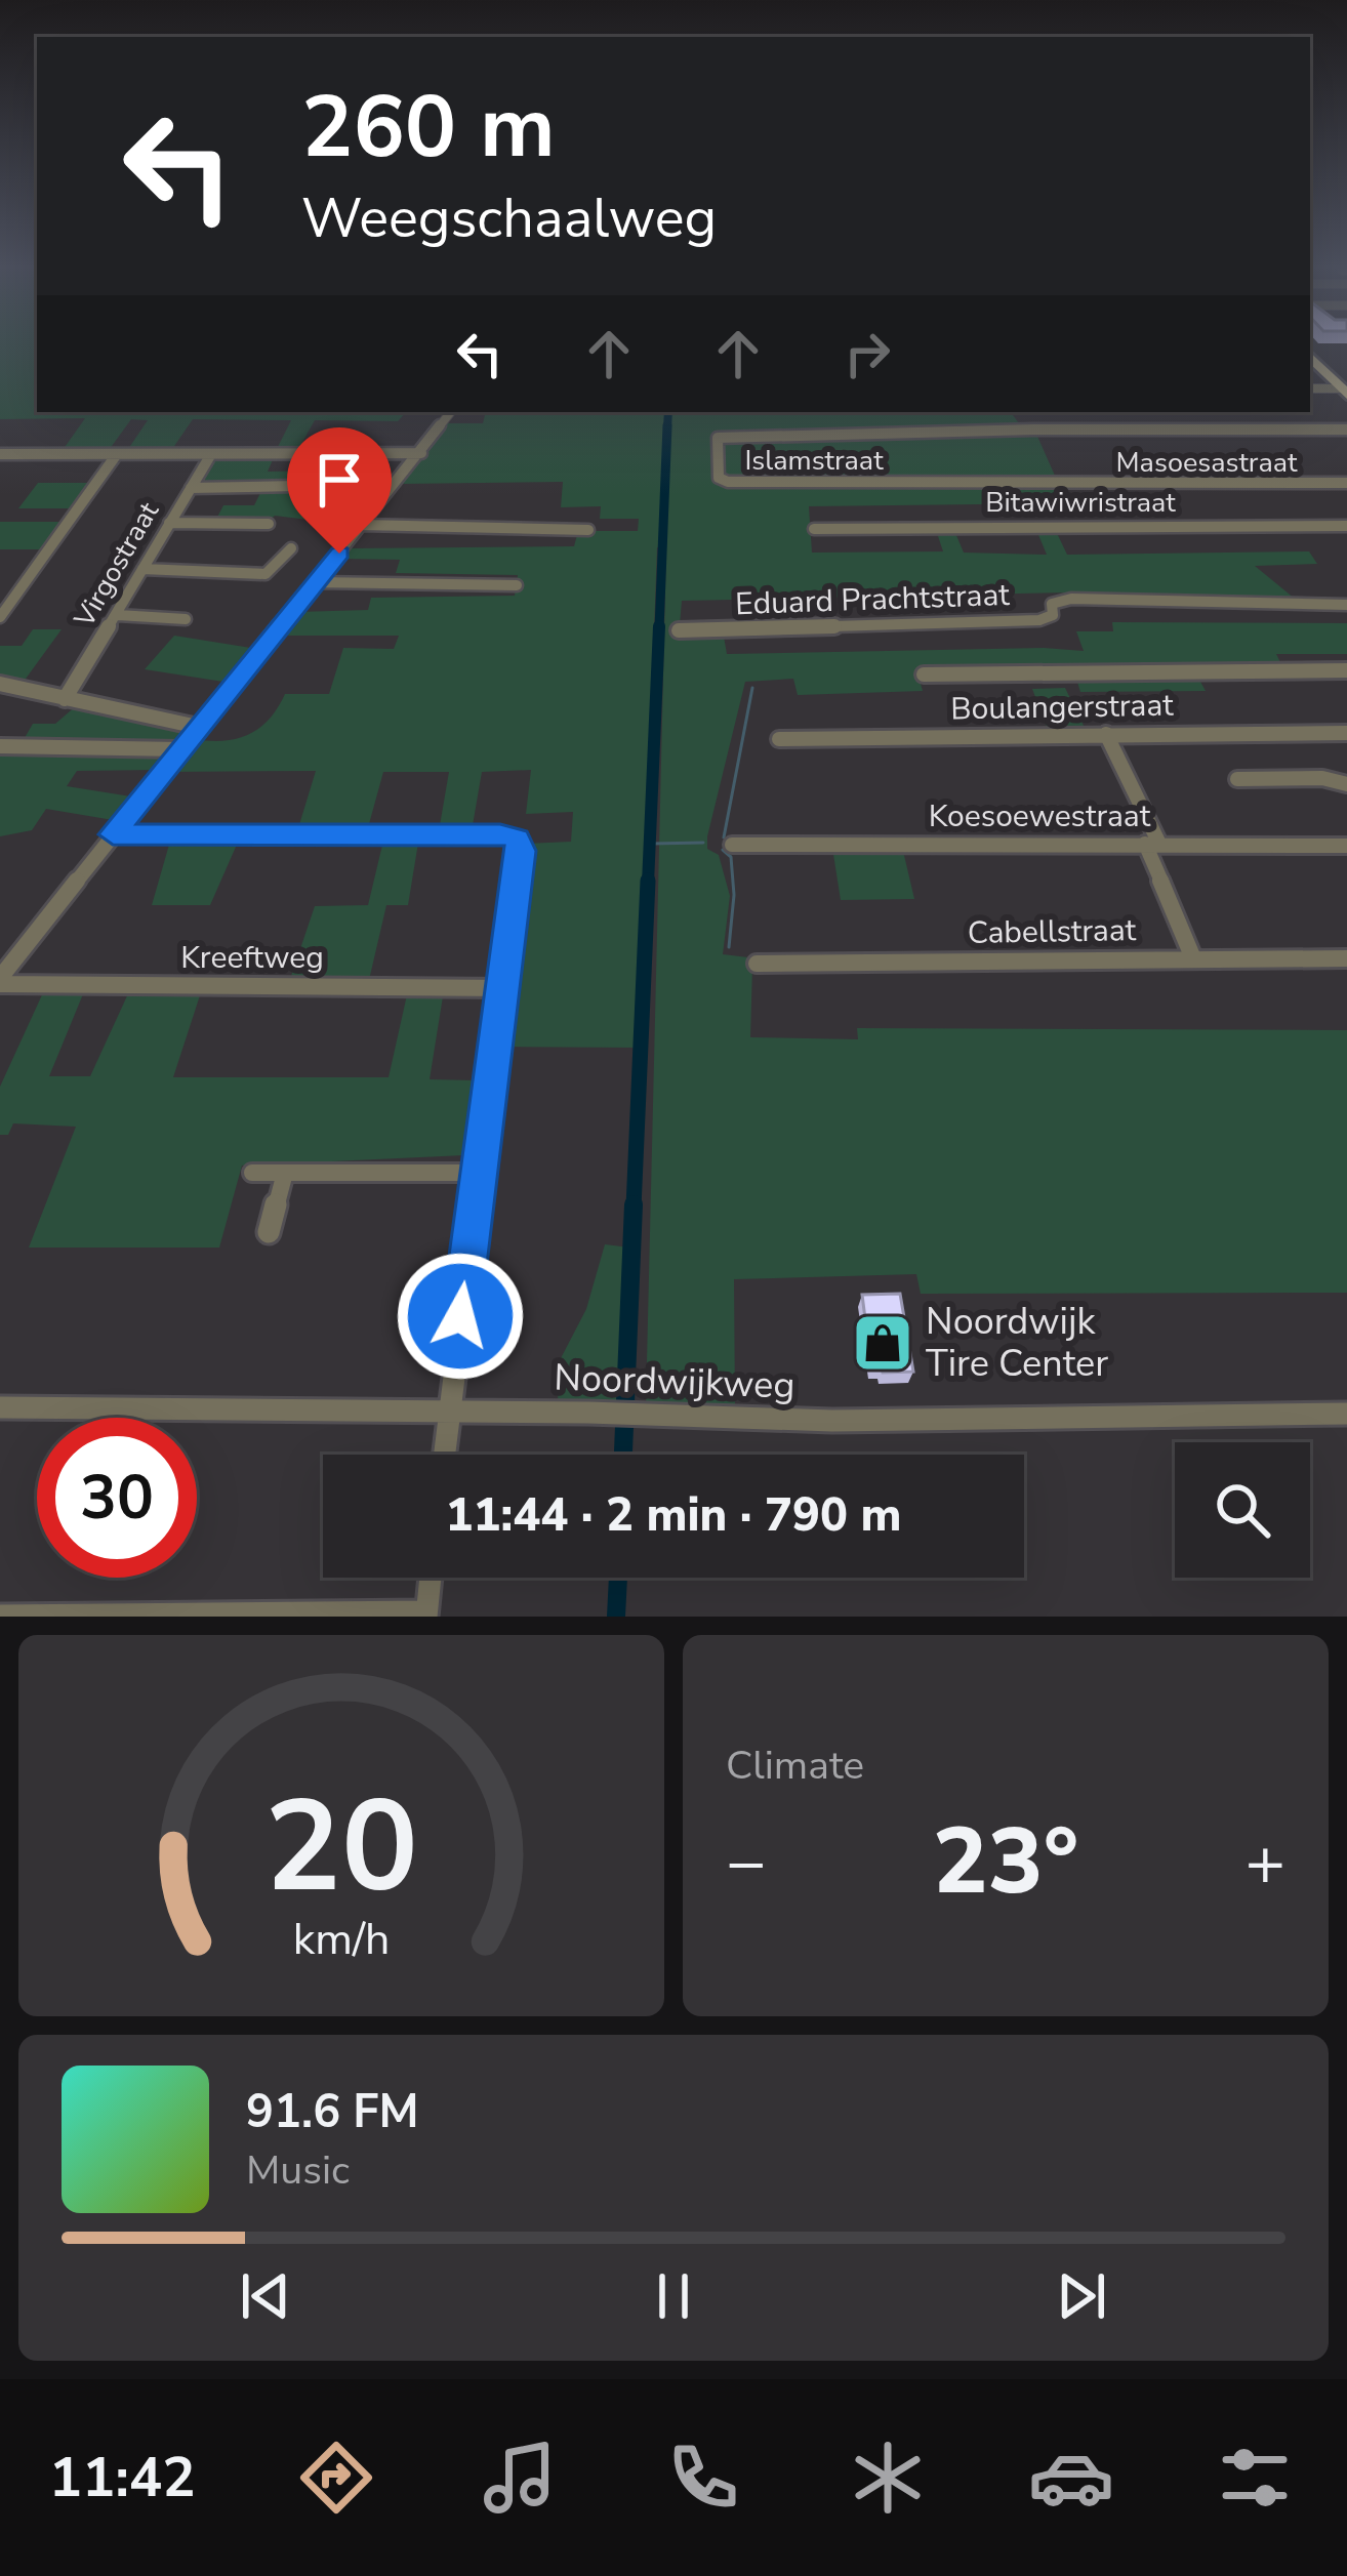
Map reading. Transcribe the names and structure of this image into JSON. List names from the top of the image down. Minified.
{"streets":{"street":["Islamstraat","Masoesastraat","Bitawiwristraat","Virgostraat","Eduard Prachtstraat","Boulangerstraat","Koesoewestraat","Cabellstraat","Kreeftweg","Noordwijkweg"]},"crossings":[["Islamstraat","Masoesastraat"]],"places":{"shop":["Noordwijk Tire Center"]},"page":{"turn":["260 m","Weegschaalweg"],"limit":"30","trip":"11:44 · 2 min · 790 m","tile":"Climate","heat":["−","23°","+"],"song":["91.6 FM","Music"],"tabs":"11:42","gauge":["20","km/h"]}}
